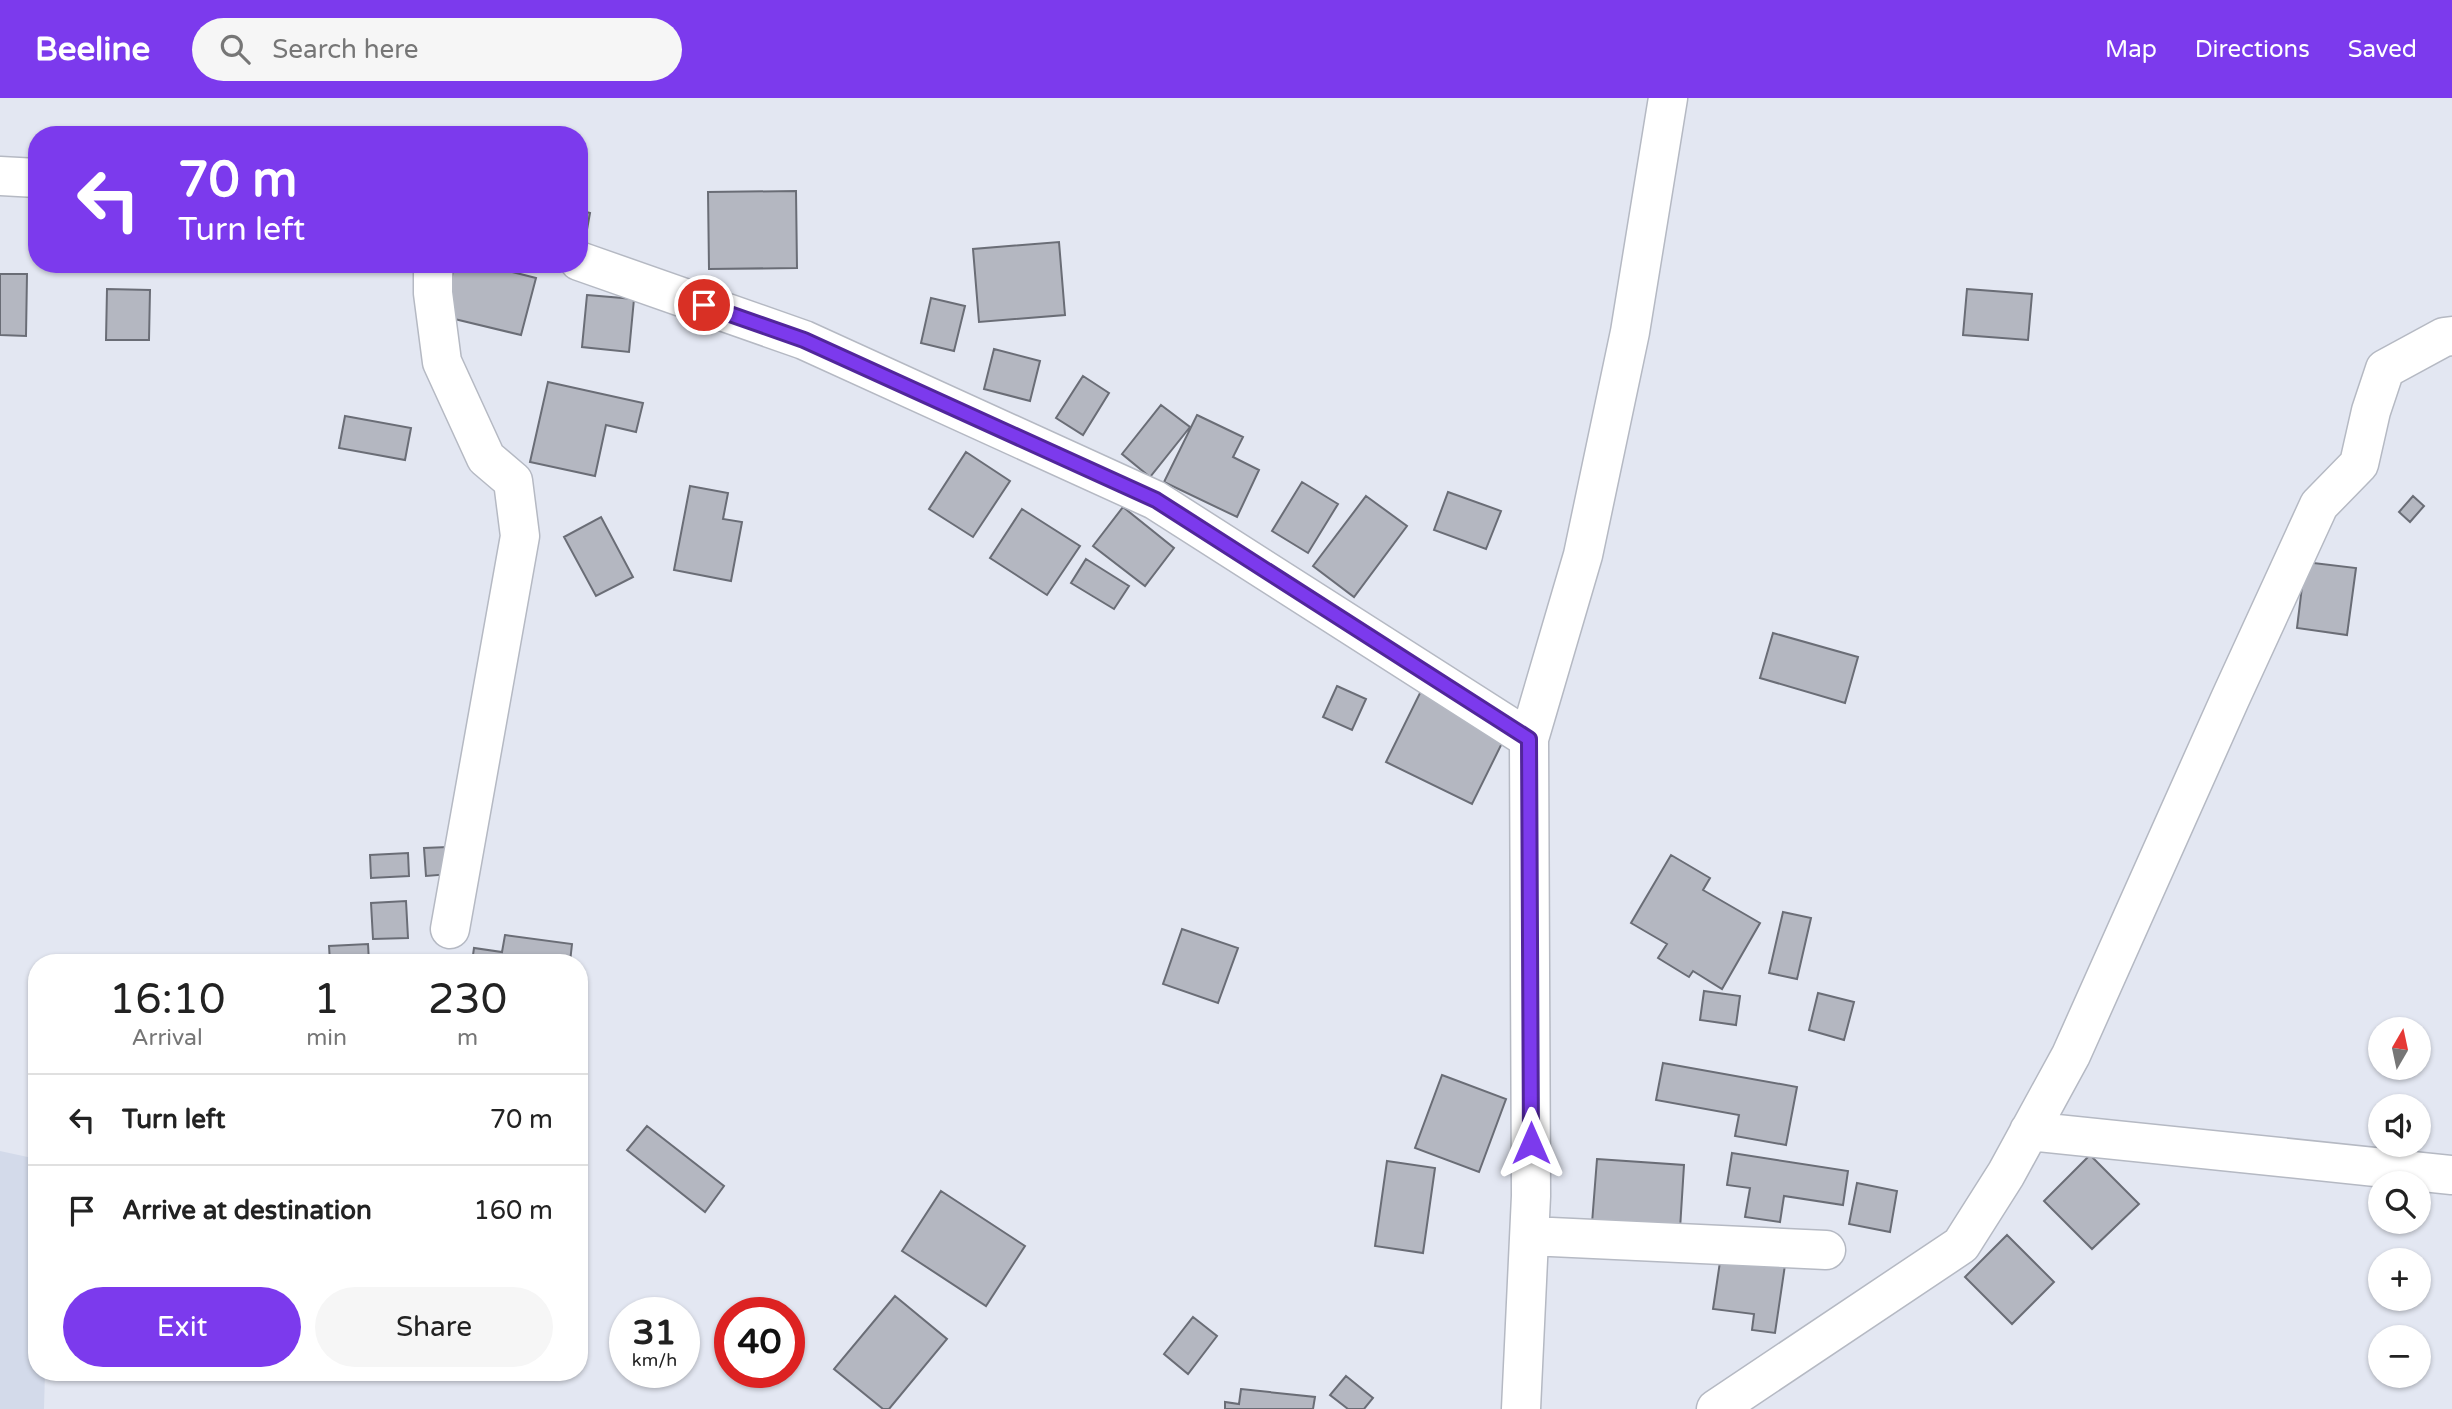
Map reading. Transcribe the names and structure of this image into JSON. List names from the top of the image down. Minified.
{"north":"top","page":{"header":"Beeline","search":"Search here","nav":["Map","Directions","Saved"],"turn":["70 m","Turn left"],"eta":["16:10","Arrival","1","min","230","m"],"map_buttons":["+","−"],"list":[{"name":"Turn left","value":"70 m"},{"name":"Arrive at destination","value":"160 m"}],"buttons":["Exit","Share"],"speed":"31 km/h","limit":"40"}}
